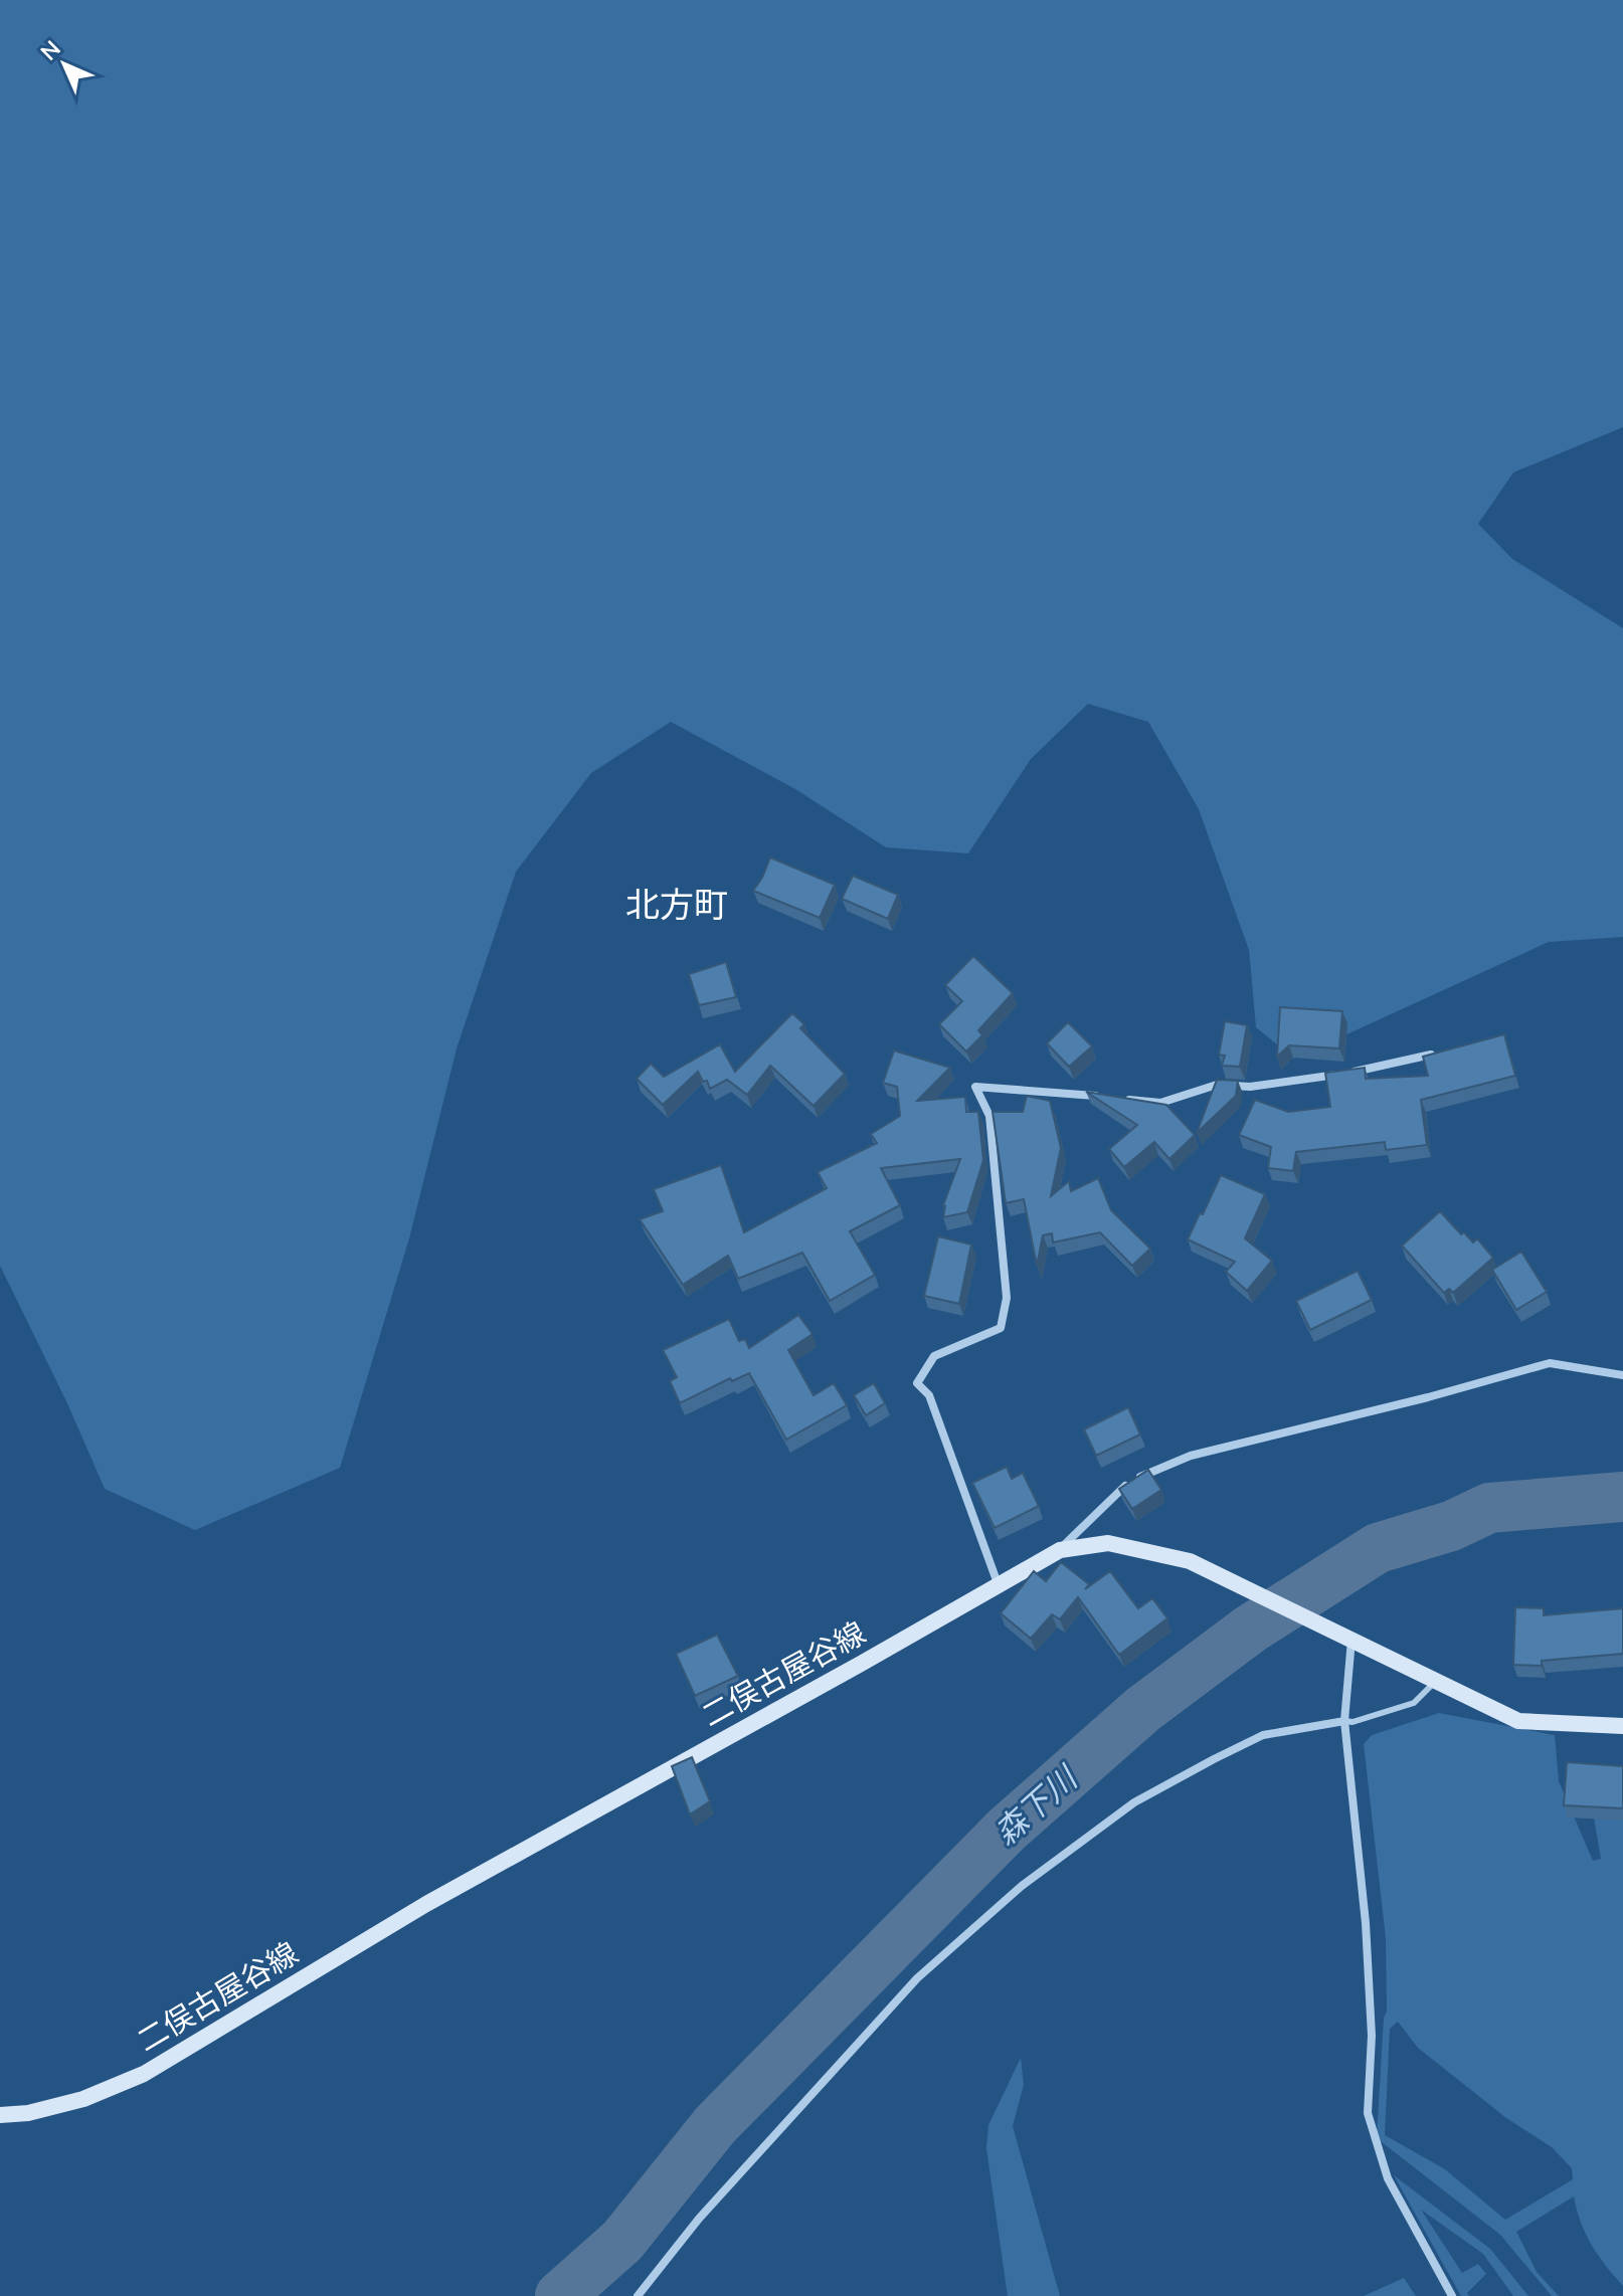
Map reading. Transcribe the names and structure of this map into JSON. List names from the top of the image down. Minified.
{"streets":{"main road":["二俣古屋谷線"]},"districts":["北方町"],"water":["森下川"],"north":"top left"}
